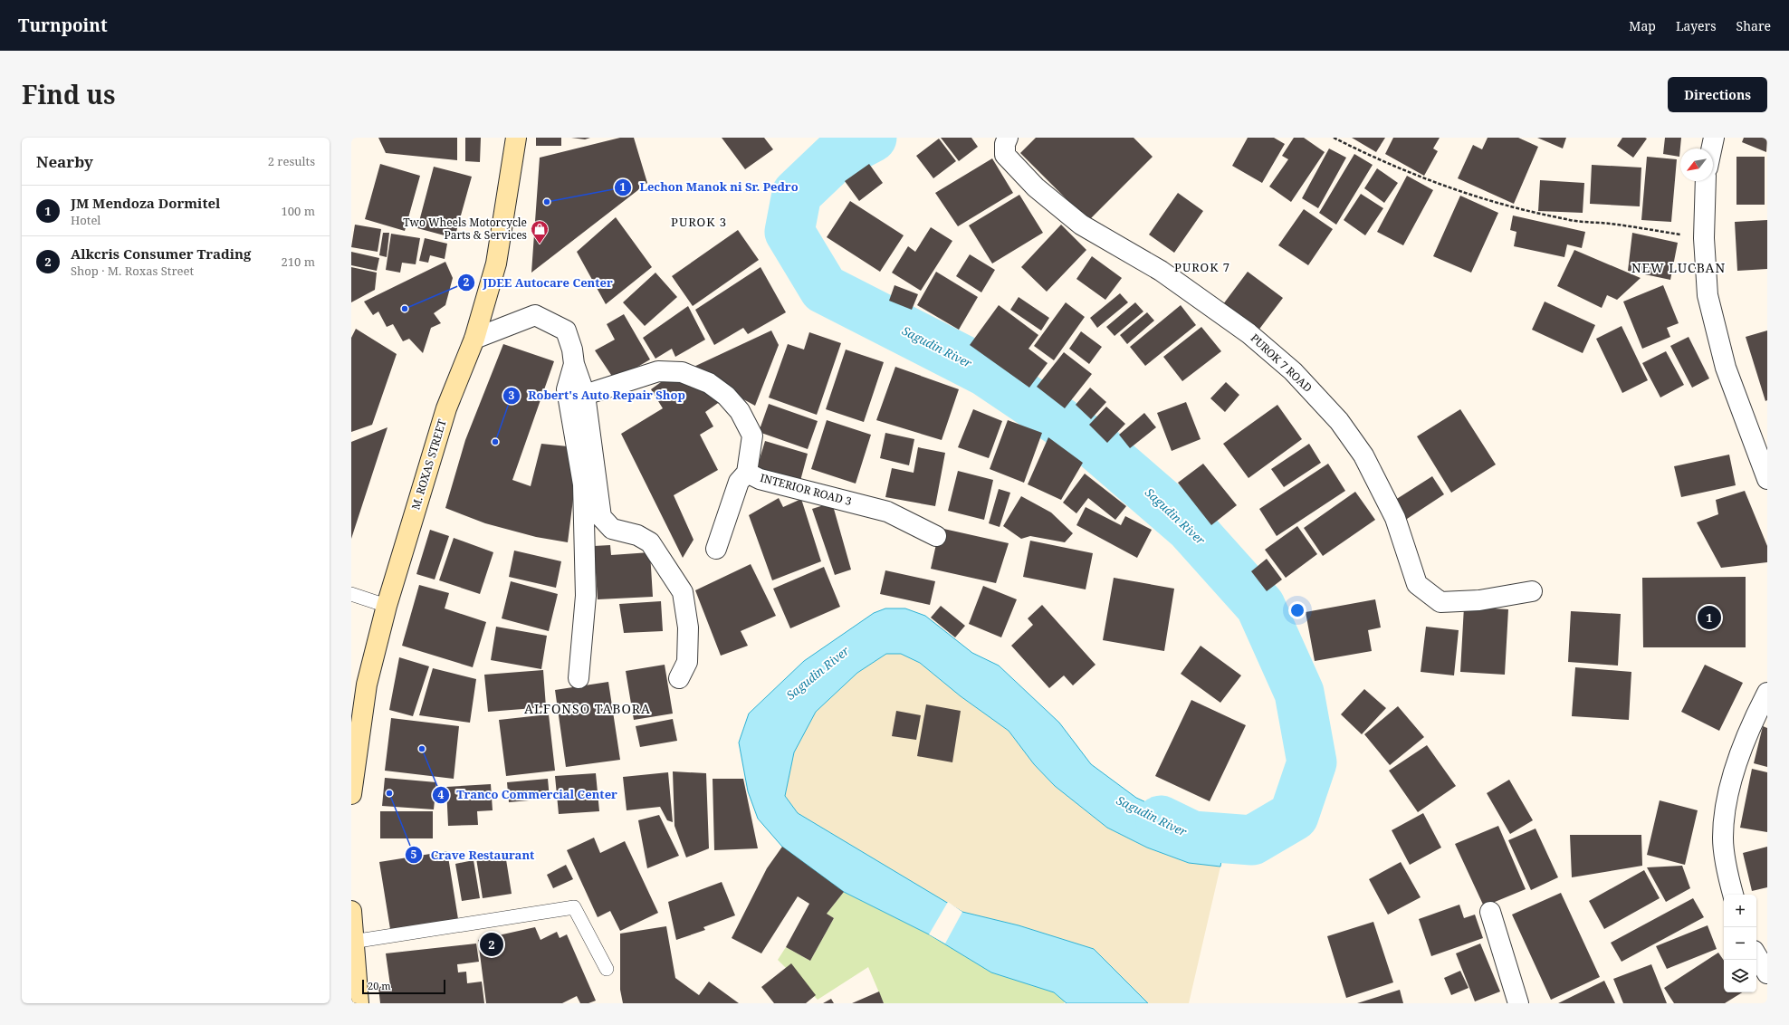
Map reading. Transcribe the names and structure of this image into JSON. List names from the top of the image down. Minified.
{"streets":{"main road":["M. ROXAS STREET"],"street":["PUROK 7 ROAD","INTERIOR ROAD 3"]},"districts":["PUROK 3","PUROK 7","NEW LUCBAN","ALFONSO TABORA"],"water":["Sagudin River"],"places":{"other":["Lechon Manok ni Sr. Pedro","JDEE Autocare Center","Robert's Auto Repair Shop","Tranco Commercial Center","Crave Restaurant"],"shop":["Two Wheels Motorcycle Parts & Services"]},"scale_bar":"20 m","north":"bottom left","page":{"header":"Turnpoint","nav":["Map","Layers","Share"],"title":"Find us","buttons":"Directions","heading":["Nearby","2 results"],"list":[{"mark":"1","name":"JM Mendoza Dormitel","note":"Hotel","value":"100 m"},{"mark":"2","name":"Alkcris Consumer Trading","note":"Shop · M. Roxas Street","value":"210 m"}],"pins":["1","2"],"map_buttons":["+","−"],"scale":"20 m"}}
